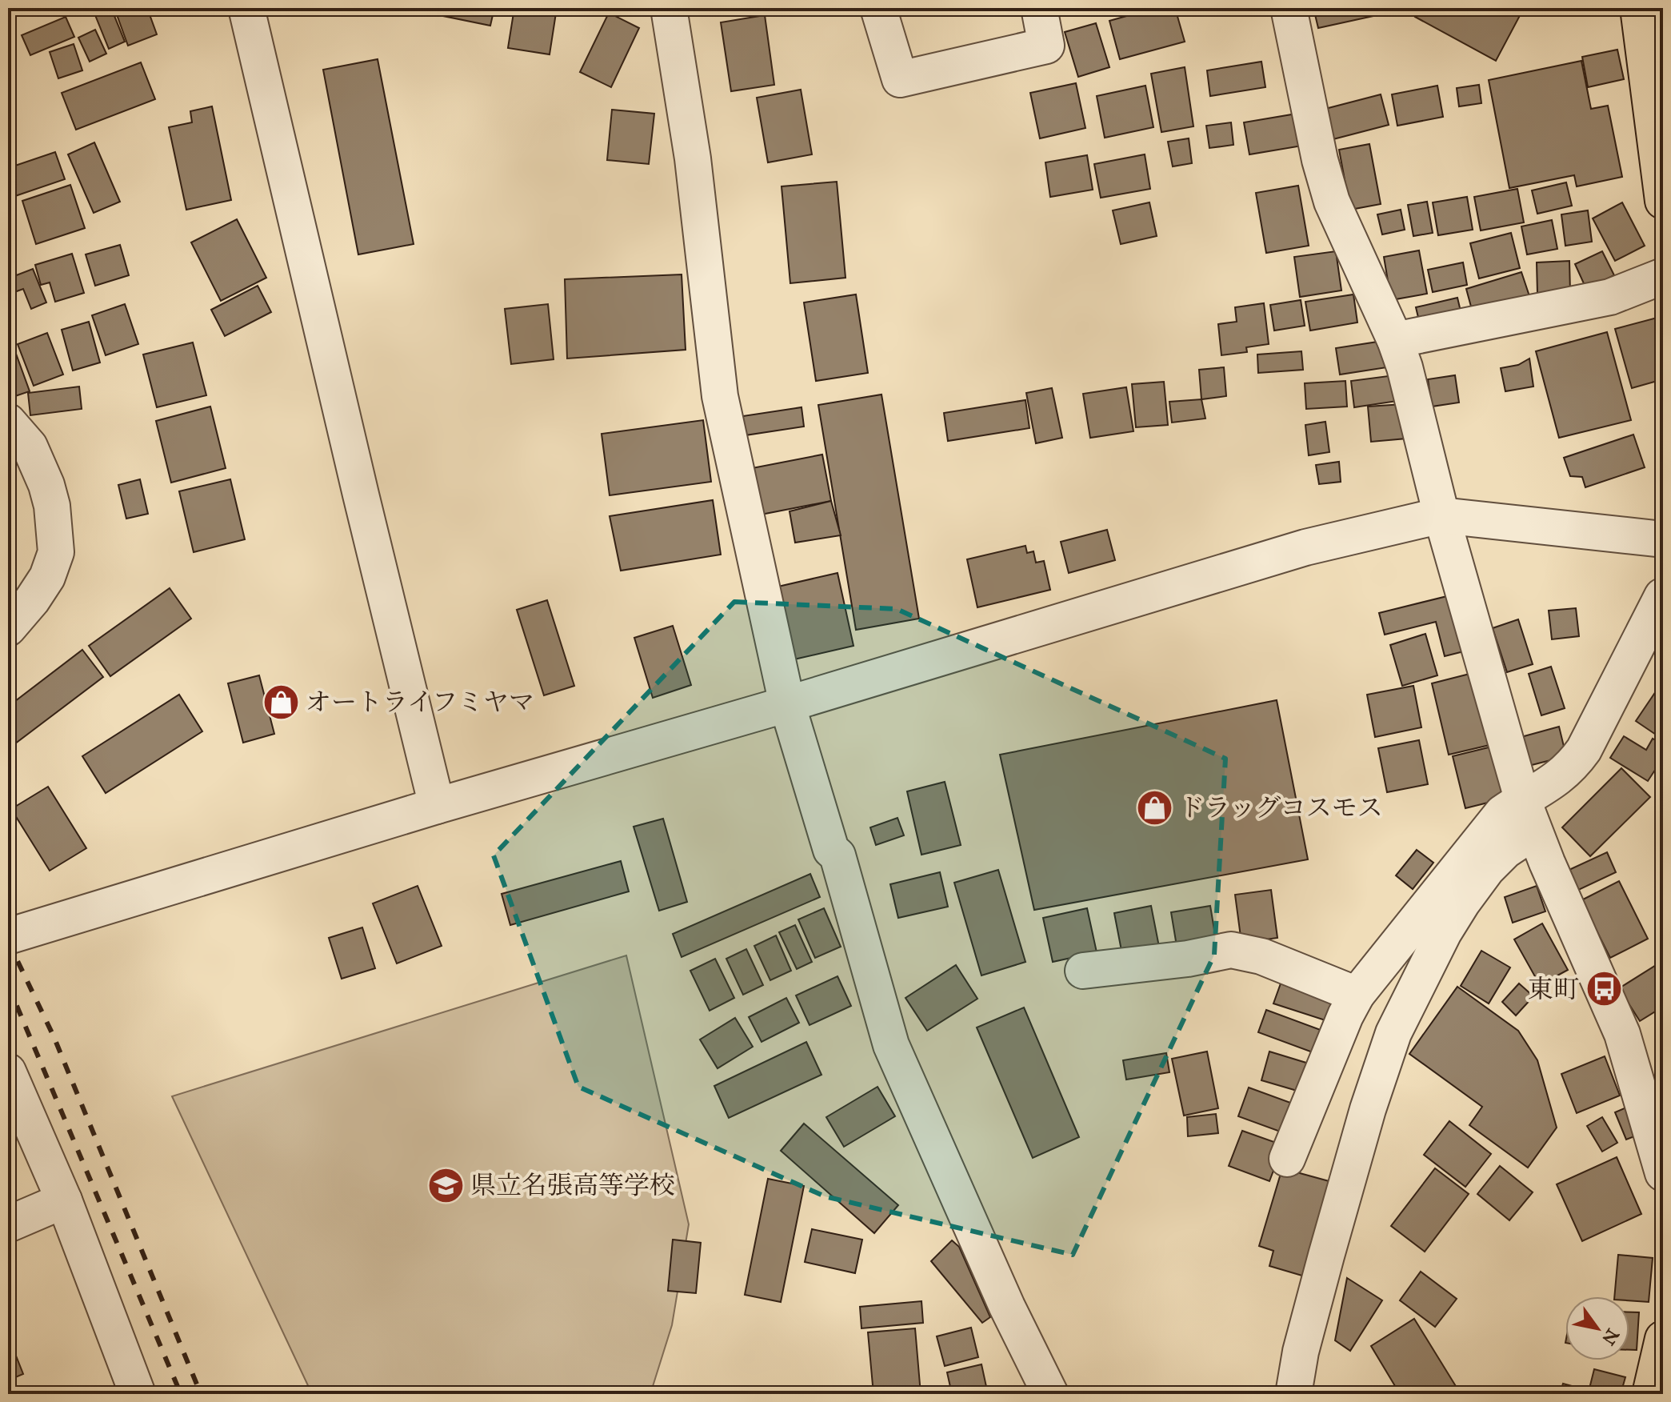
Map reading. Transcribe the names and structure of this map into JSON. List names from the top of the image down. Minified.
{"places":{"shop":["オートライフミヤマ","ドラッグコスモス"],"bus stop":["東町"],"school or university":["県立名張高等学校"]},"north":"bottom right"}
